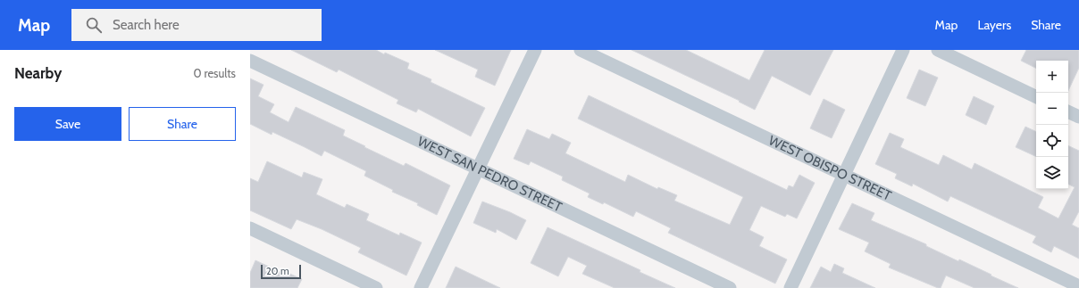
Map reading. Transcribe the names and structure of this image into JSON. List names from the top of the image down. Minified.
{"streets":{"street":["WEST OBISPO STREET","WEST SAN PEDRO STREET"]},"scale_bar":"20 m","page":{"header":"Map","search":"Search here","nav":["Map","Layers","Share"],"heading":["Nearby","0 results"],"map_buttons":["+","−"],"buttons":["Save","Share"],"scale":"20 m"}}
